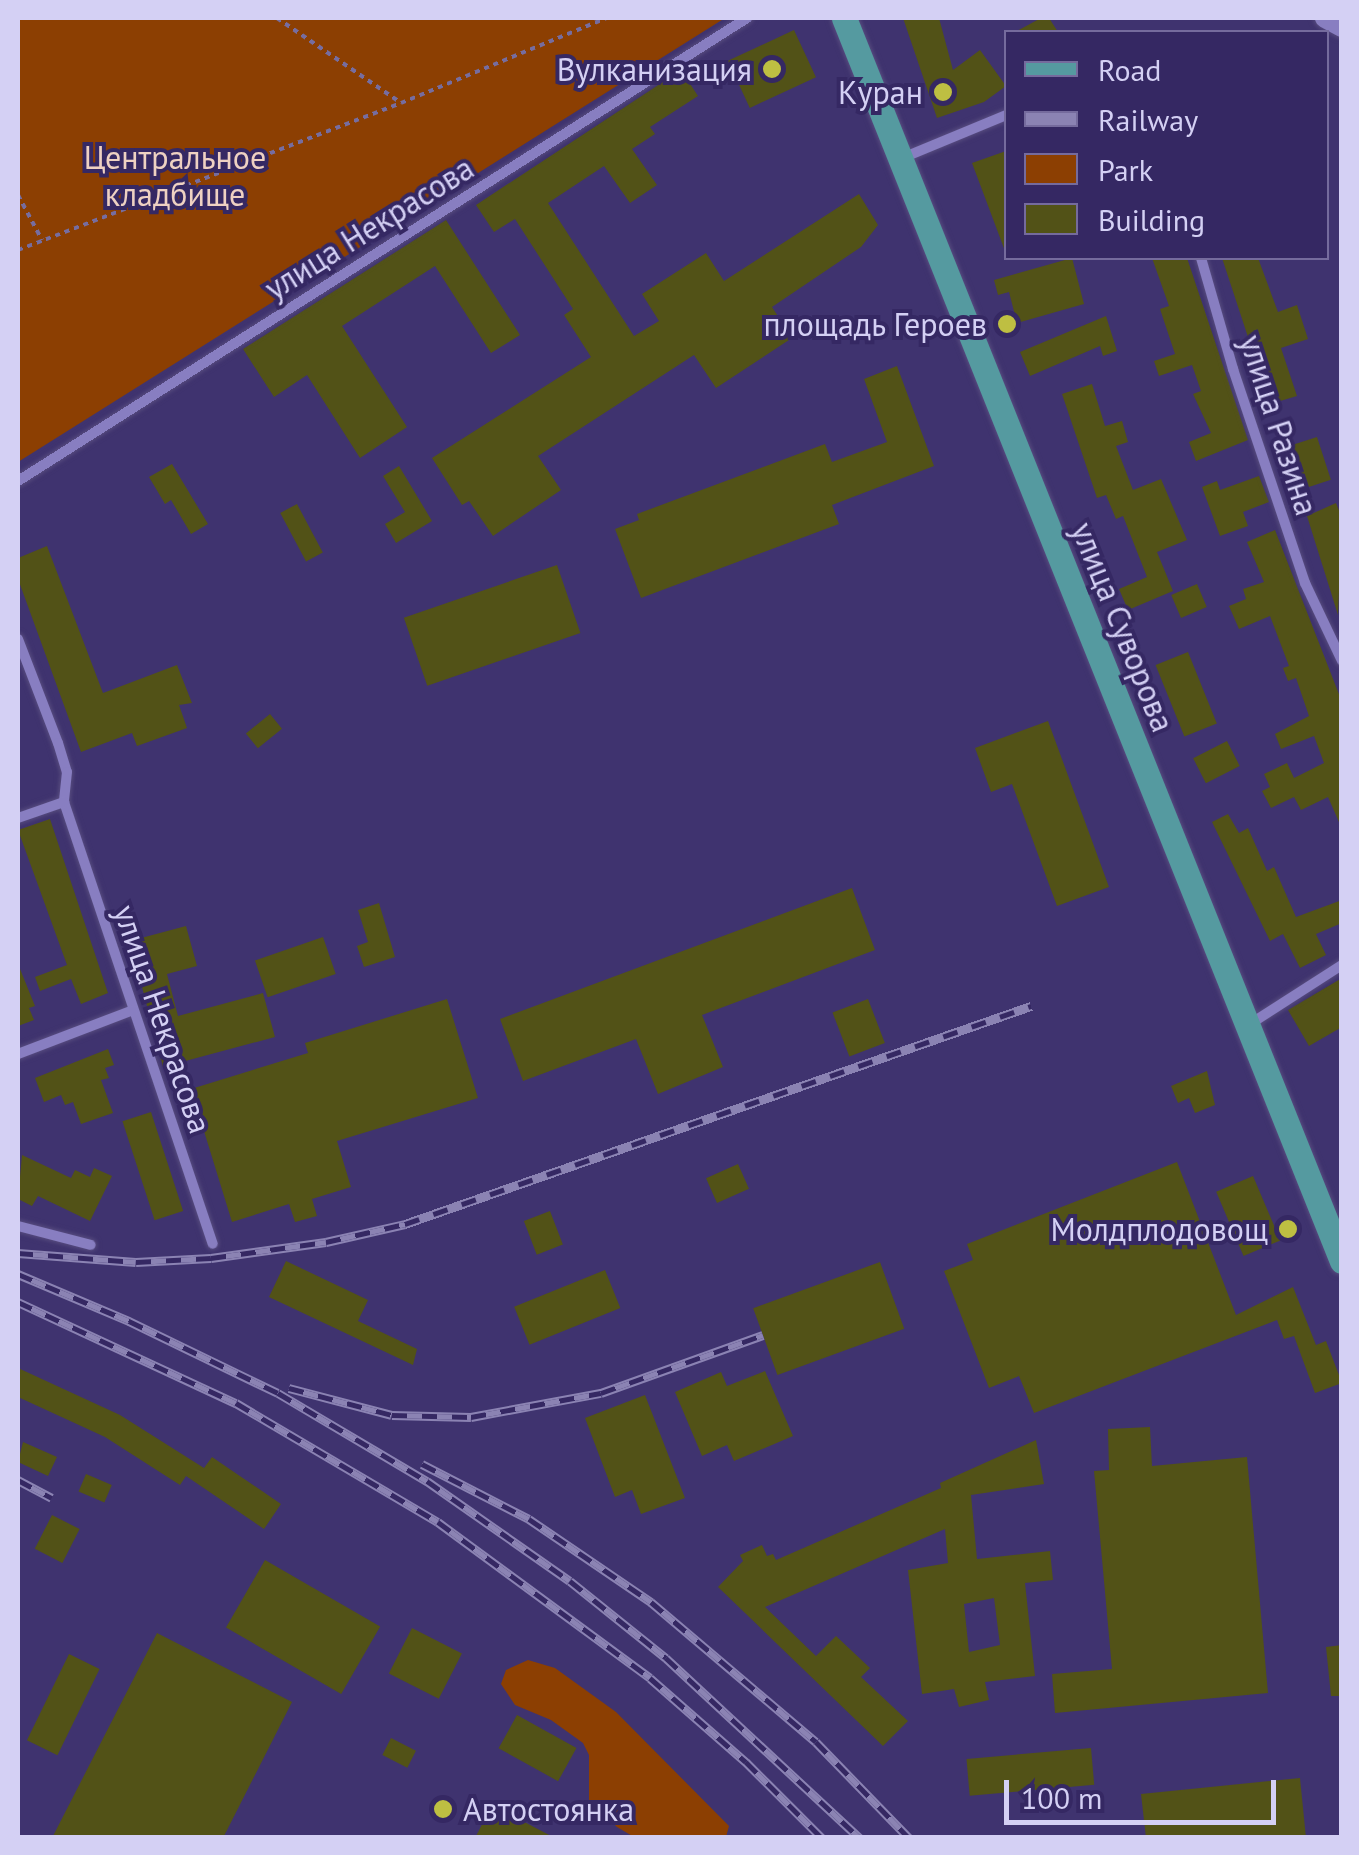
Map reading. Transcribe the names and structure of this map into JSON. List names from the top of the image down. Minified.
{"streets":{"main road":["улица Суворова"],"street":["улица Некрасова","улица Разина"]},"parks":["Центральное кладбище"],"places":["Вулканизация","Куран","площадь Героев","Молдплодовощ","Автостоянка"],"legend":["Road","Railway","Park","Building"],"scale_bar":"100 m"}
